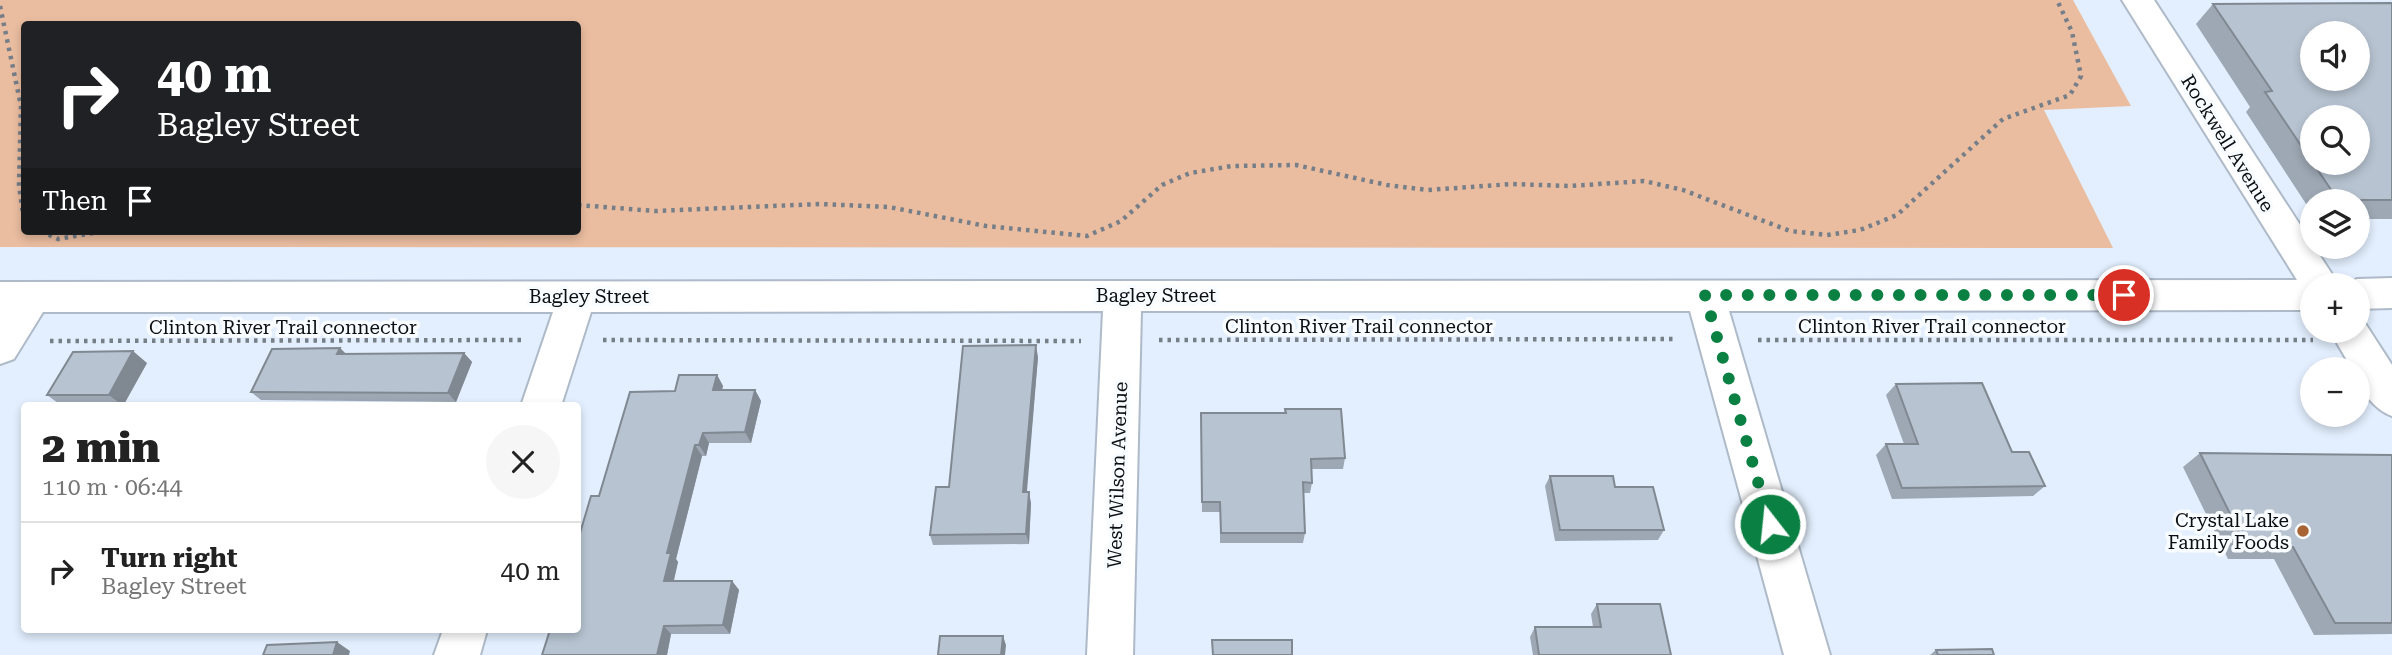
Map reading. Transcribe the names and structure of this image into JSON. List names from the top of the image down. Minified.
{"streets":{"street":["Rockwell Avenue","Bagley Street","West Wilson Avenue"],"path":["Clinton River Trail connector"]},"crossings":[["Bagley Street","West Wilson Avenue"]],"places":["Crystal Lake Family Foods"],"page":{"map_buttons":["+","−"],"turn":["40 m","Bagley Street"],"then":"Then","heading":["2 min","110 m · 06:44"],"list":[{"name":"Turn right","note":"Bagley Street","value":"40 m"}]}}
